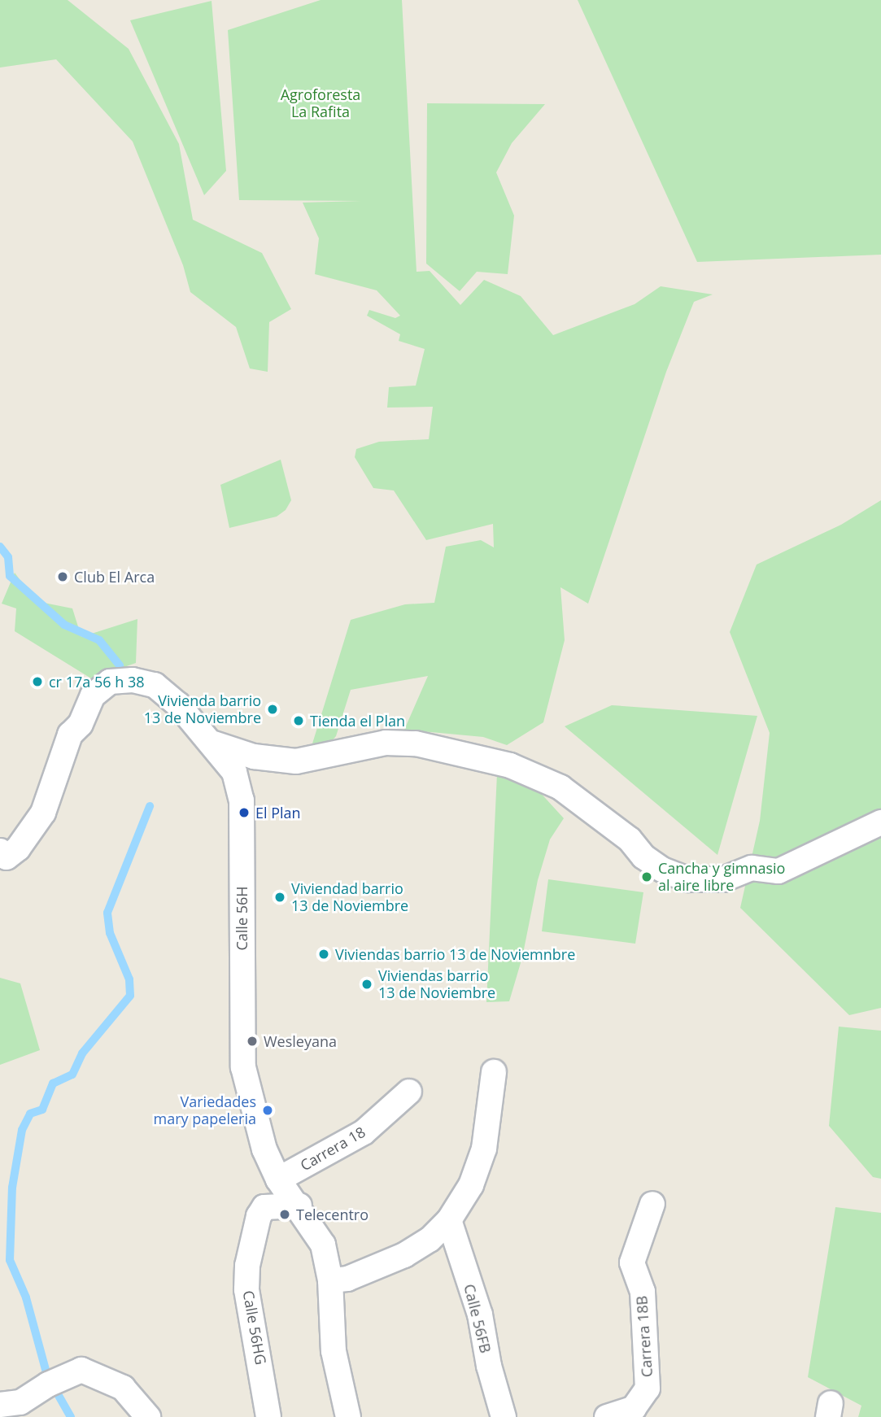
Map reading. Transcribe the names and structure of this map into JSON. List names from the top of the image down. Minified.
{"streets":{"street":["Calle 56H","Carrera 18","Calle 56FB","Calle 56HG","Carrera 18B"]},"crossings":[["Calle 56H","Carrera 18"],["Calle 56H","Calle 56HG"]],"parks":["Agroforesta La Rafita"],"places":["Club El Arca","cr 17a 56 h 38","Vivienda barrio 13 de Noviembre","Tienda el Plan","El Plan","Cancha y gimnasio al aire libre","Viviendad barrio 13 de Noviembre","Viviendas barrio 13 de Noviemnbre","Viviendas barrio 13 de Noviembre","Wesleyana","Variedades mary papeleria","Telecentro"]}
